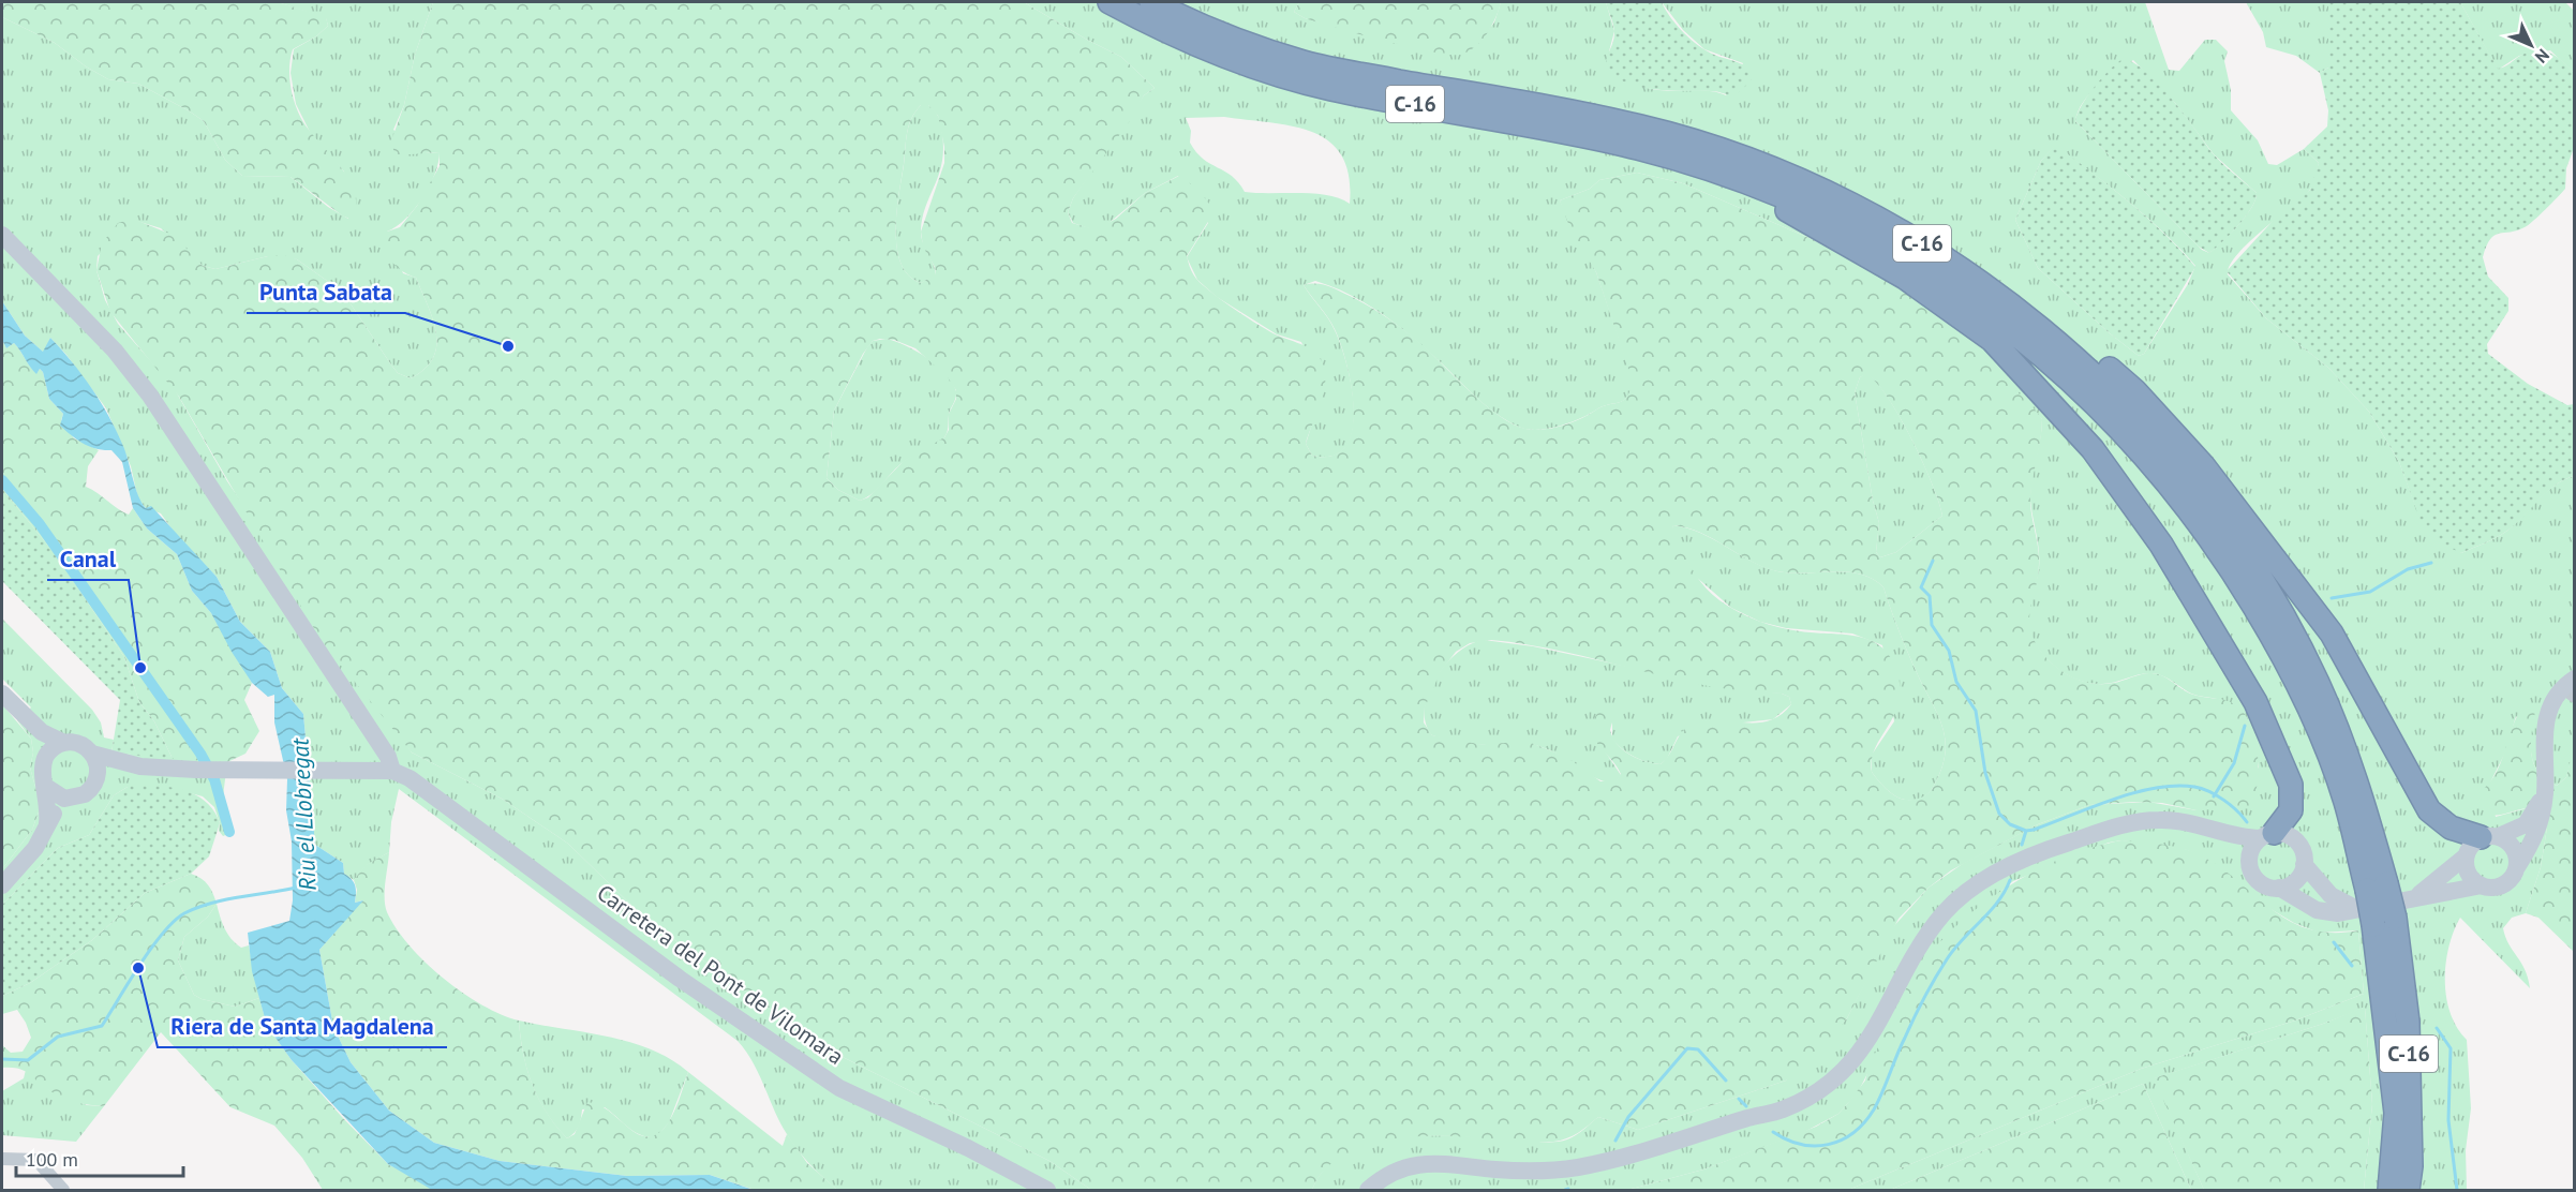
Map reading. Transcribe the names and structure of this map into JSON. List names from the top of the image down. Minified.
{"streets":{"highway":["C-16"],"street":["Carretera del Pont de Vilomara"]},"water":["Riu el Llobregat"],"places":["Punta Sabata","Canal","Riera de Santa Magdalena"],"scale_bar":"100 m","north":"bottom right"}
